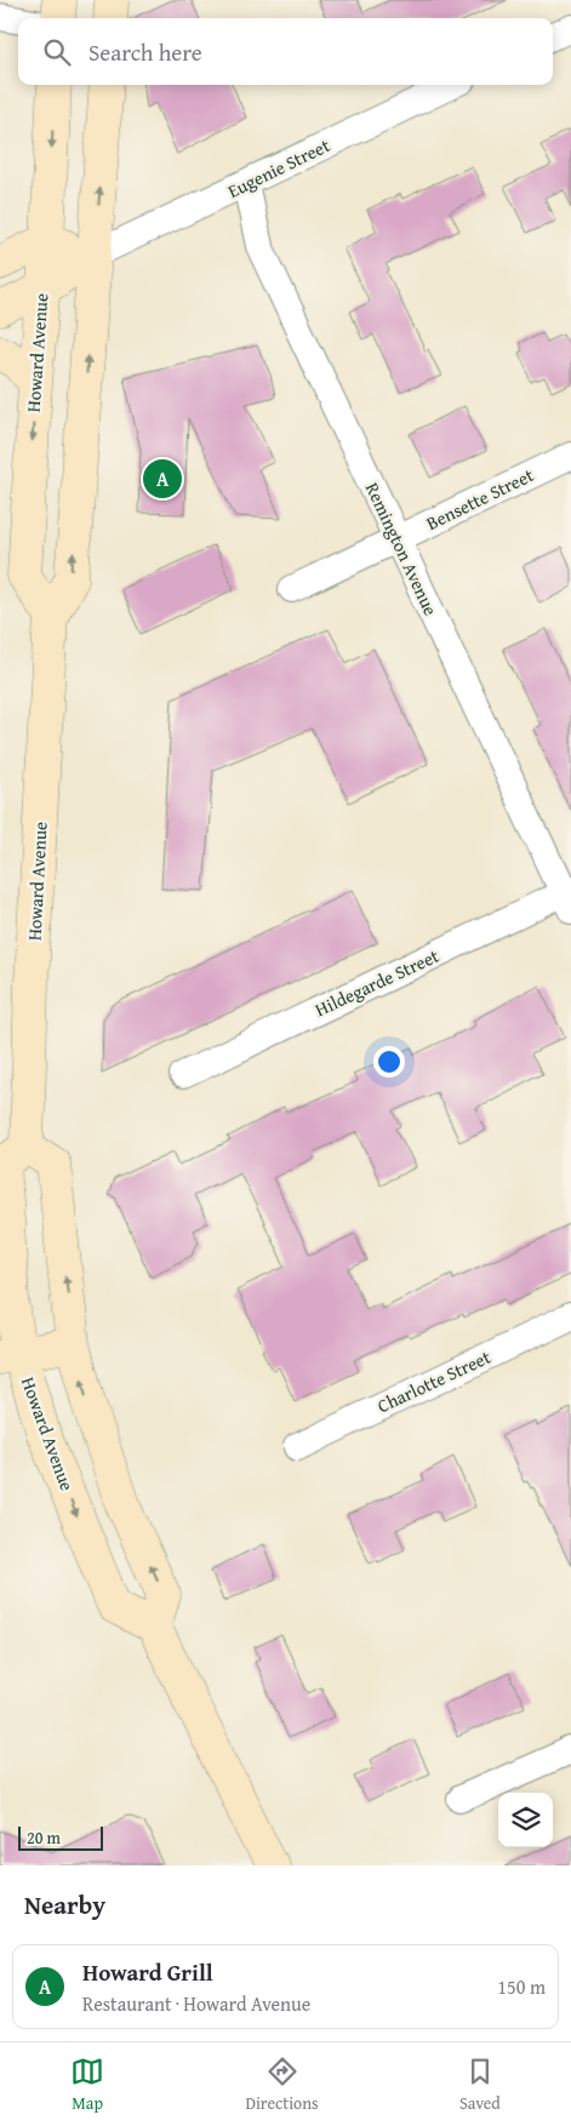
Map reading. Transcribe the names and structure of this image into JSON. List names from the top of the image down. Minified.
{"streets":{"main road":["Eugenie Street","Howard Avenue"],"street":["Bensette Street","Remington Avenue","Hildegarde Street","Charlotte Street"]},"crossings":[["Eugenie Street","Howard Avenue"],["Eugenie Street","Remington Avenue"],["Bensette Street","Remington Avenue"],["Remington Avenue","Hildegarde Street"]],"scale_bar":"20 m","page":{"search":"Search here","pins":"A","scale":"20 m","heading":"Nearby","list":[{"mark":"A","name":"Howard Grill","note":"Restaurant · Howard Avenue","value":"150 m"}],"nav":["Map","Directions","Saved"]}}
